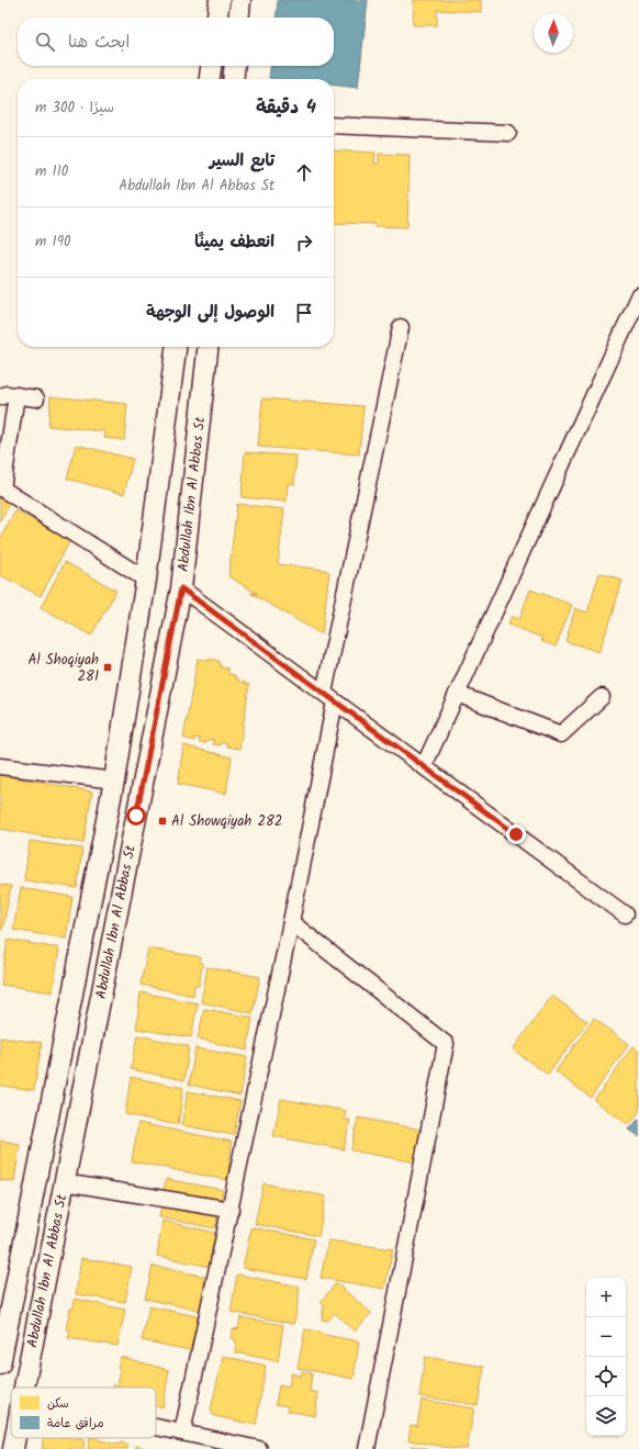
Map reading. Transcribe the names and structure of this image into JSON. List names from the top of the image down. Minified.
{"streets":{"main road":["Abdullah Ibn Al Abbas St"]},"places":{"transit":["Al Shoqiyah 281","Al Showqiyah 282"]},"legend":["سكن","مرافق عامة"],"north":"top","page":{"search":"ابحث هنا","heading":["4 دقيقة","سيرًا · 300 m"],"list":[["تابع السير","Abdullah Ibn Al Abbas St","110 m"],["انعطف يمينًا","190 m"],"الوصول إلى الوجهة"],"map_buttons":["+","−"]}}
